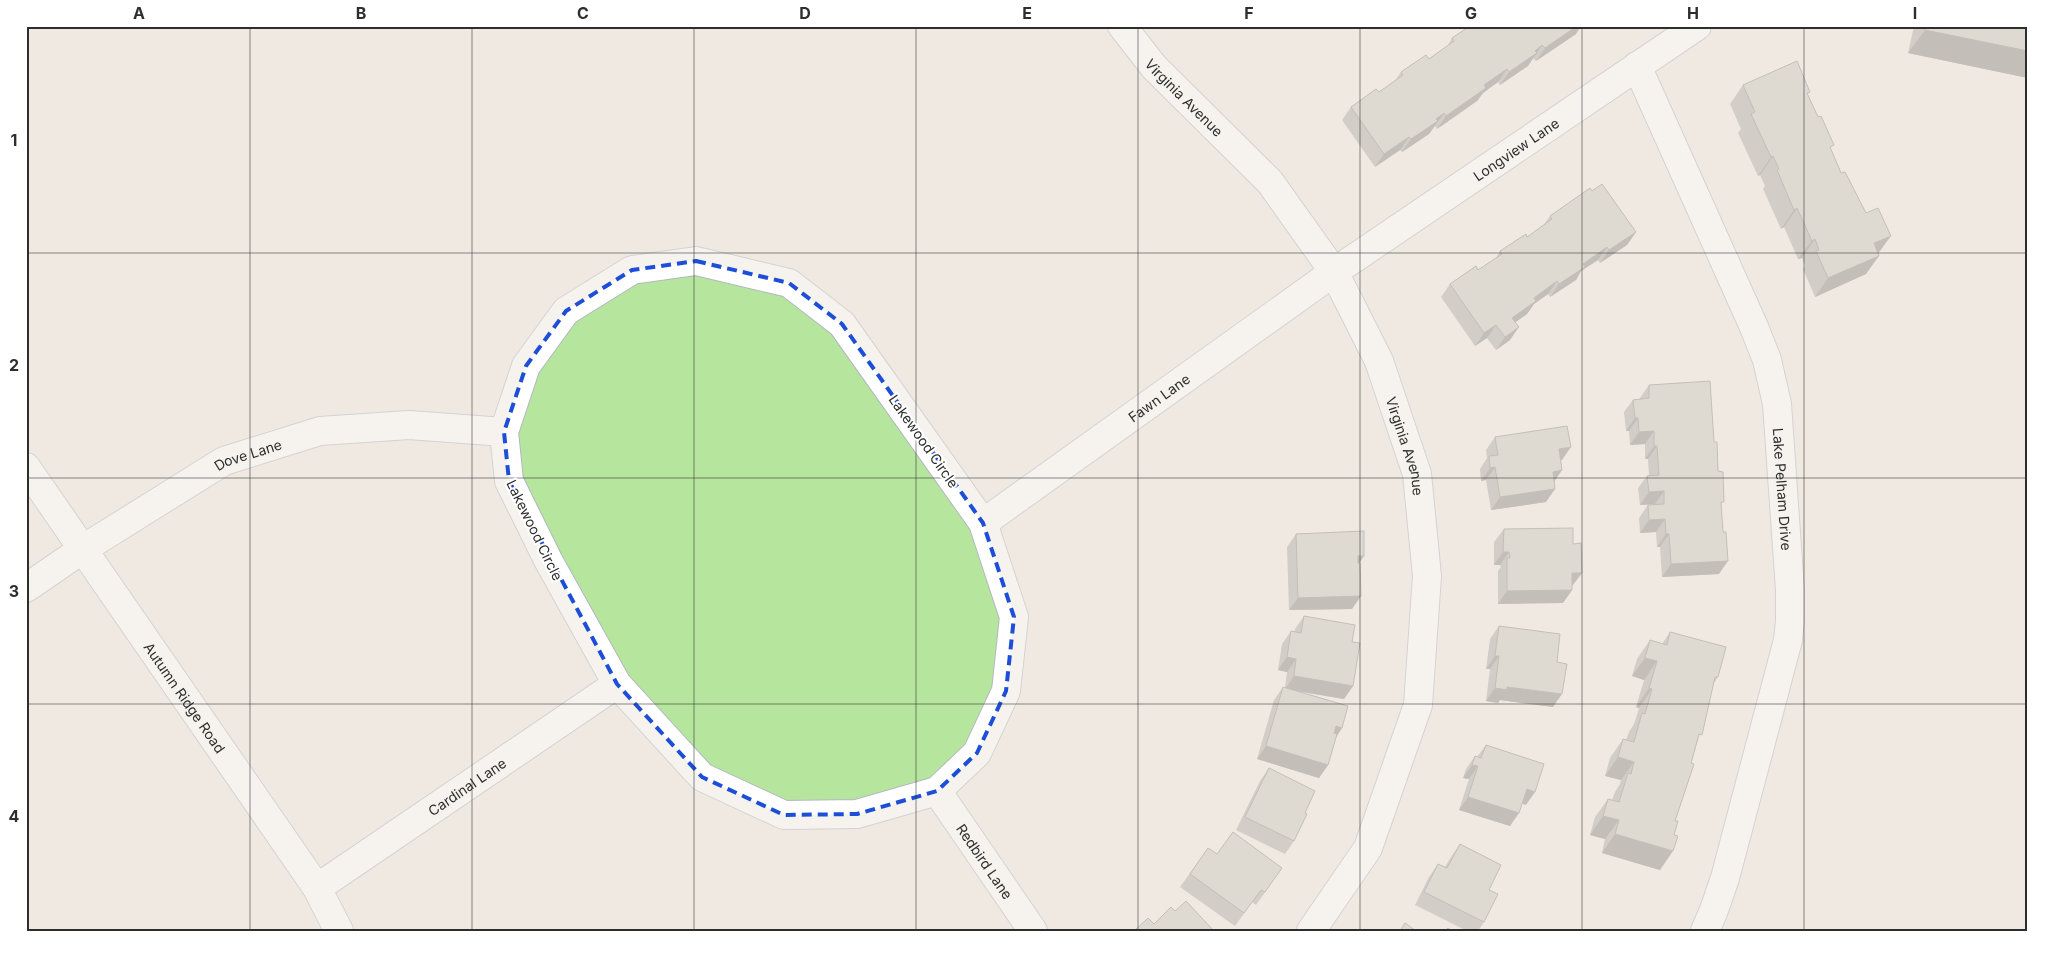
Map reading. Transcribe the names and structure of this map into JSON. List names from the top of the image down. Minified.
{"streets":{"street":["Virginia Avenue","Longview Lane","Fawn Lane","Lakewood Circle","Dove Lane","Lake Pelham Drive","Autumn Ridge Road","Cardinal Lane","Redbird Lane"]},"crossings":[["Virginia Avenue","Longview Lane"],["Virginia Avenue","Fawn Lane"],["Longview Lane","Fawn Lane"],["Longview Lane","Lake Pelham Drive"],["Fawn Lane","Lakewood Circle"],["Lakewood Circle","Dove Lane"],["Lakewood Circle","Cardinal Lane"],["Lakewood Circle","Redbird Lane"],["Dove Lane","Autumn Ridge Road"],["Autumn Ridge Road","Cardinal Lane"]],"grid":{"columns":["A","B","C","D","E","F","G","H","I"],"rows":["1","2","3","4"]}}
